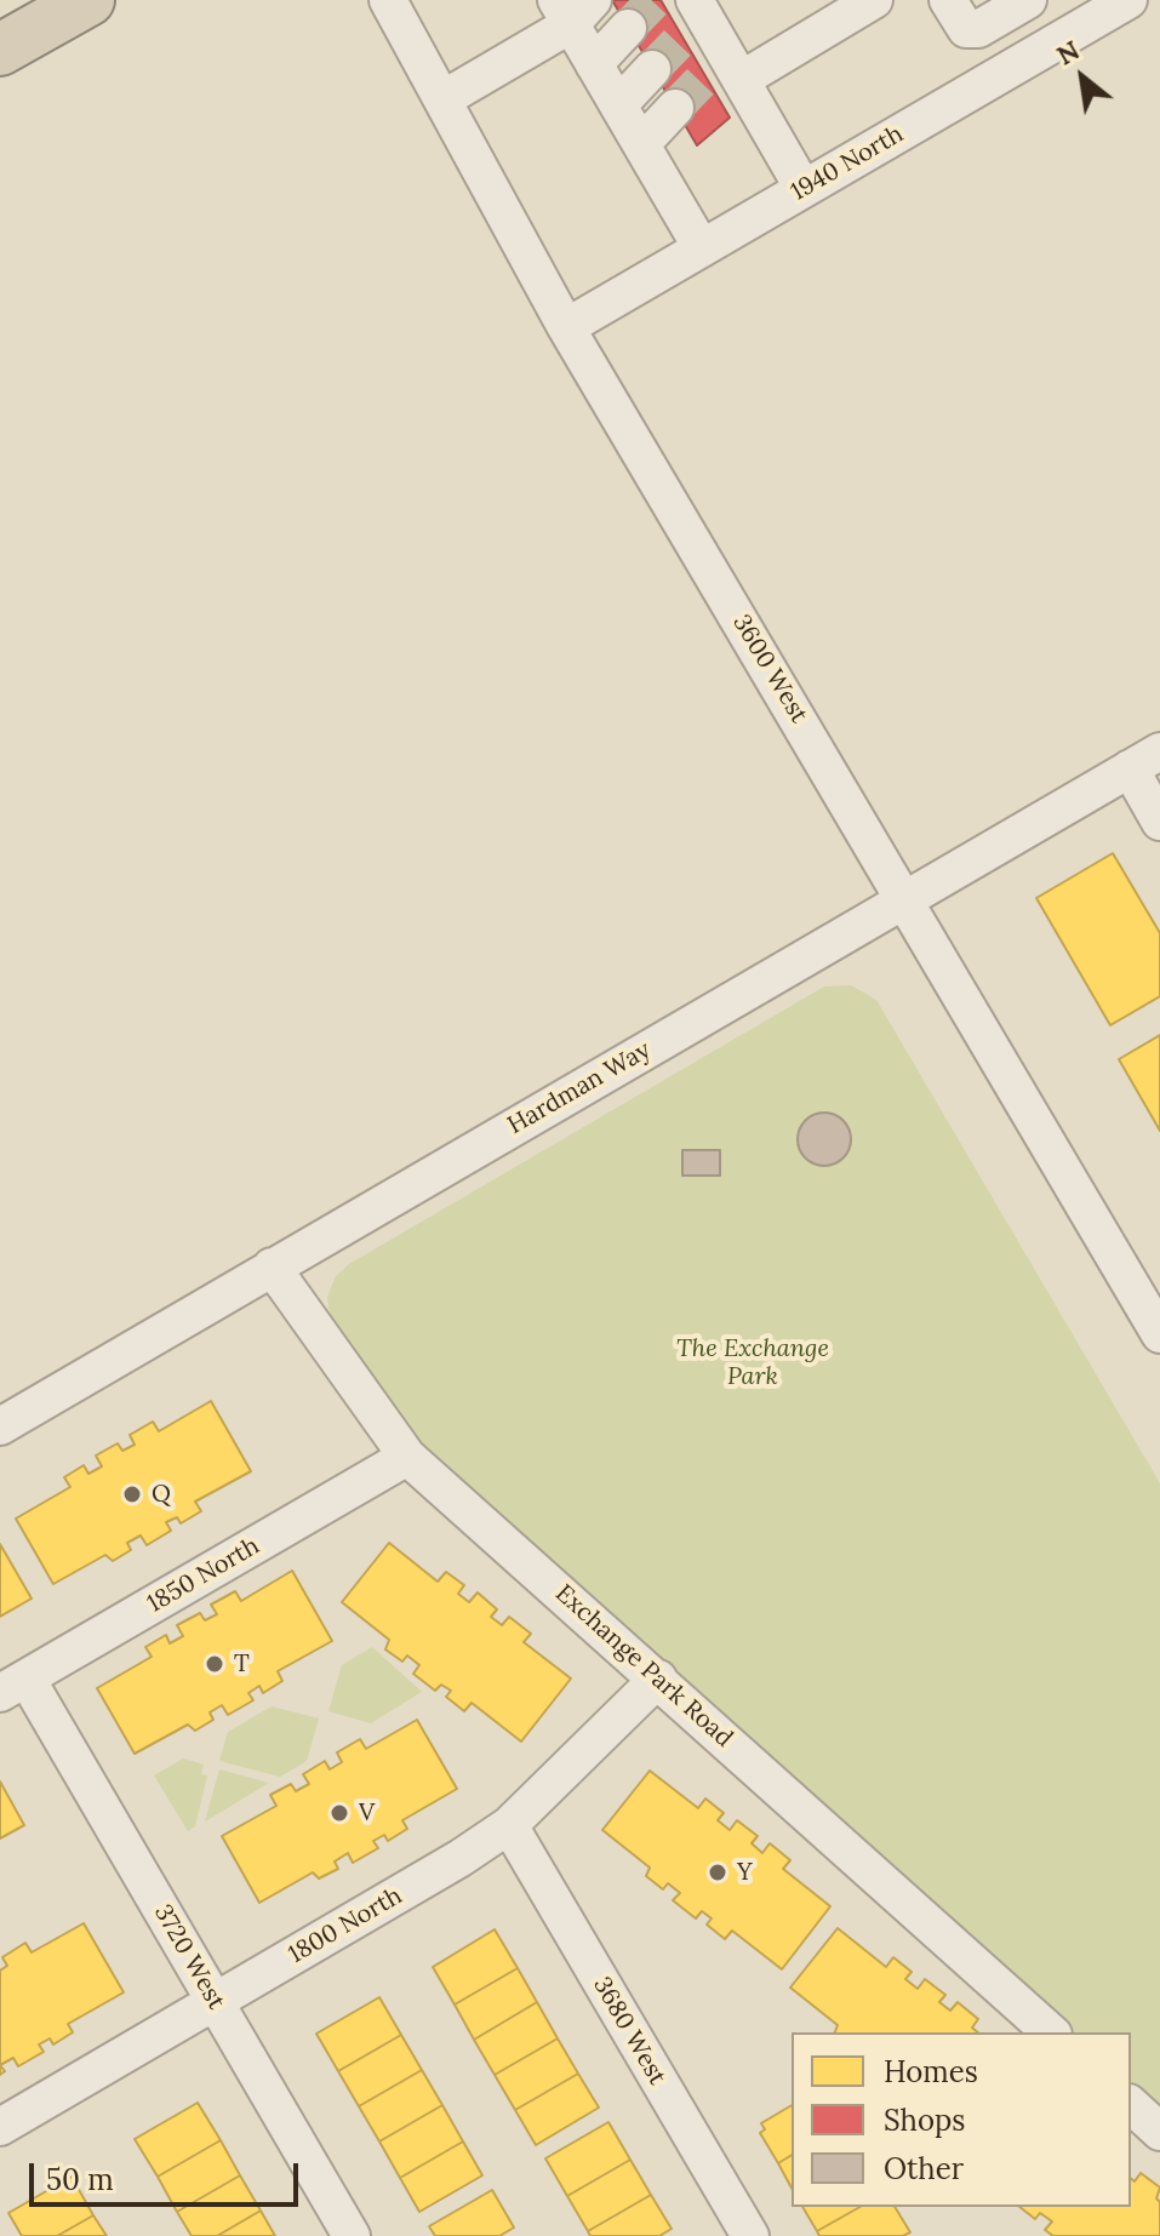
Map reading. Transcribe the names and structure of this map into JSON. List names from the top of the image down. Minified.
{"streets":{"street":["1940 North","3600 West","Hardman Way","1850 North","Exchange Park Road","1800 North","3720 West","3680 West"]},"crossings":[["1940 North","3600 West"],["3600 West","Hardman Way"],["Hardman Way","Exchange Park Road"],["1850 North","Exchange Park Road"],["1850 North","3720 West"],["Exchange Park Road","1800 North"],["1800 North","3720 West"],["1800 North","3680 West"]],"parks":["The Exchange Park"],"places":["Q","T","V","Y"],"legend":["Homes","Shops","Other"],"scale_bar":"50 m","north":"top left"}
